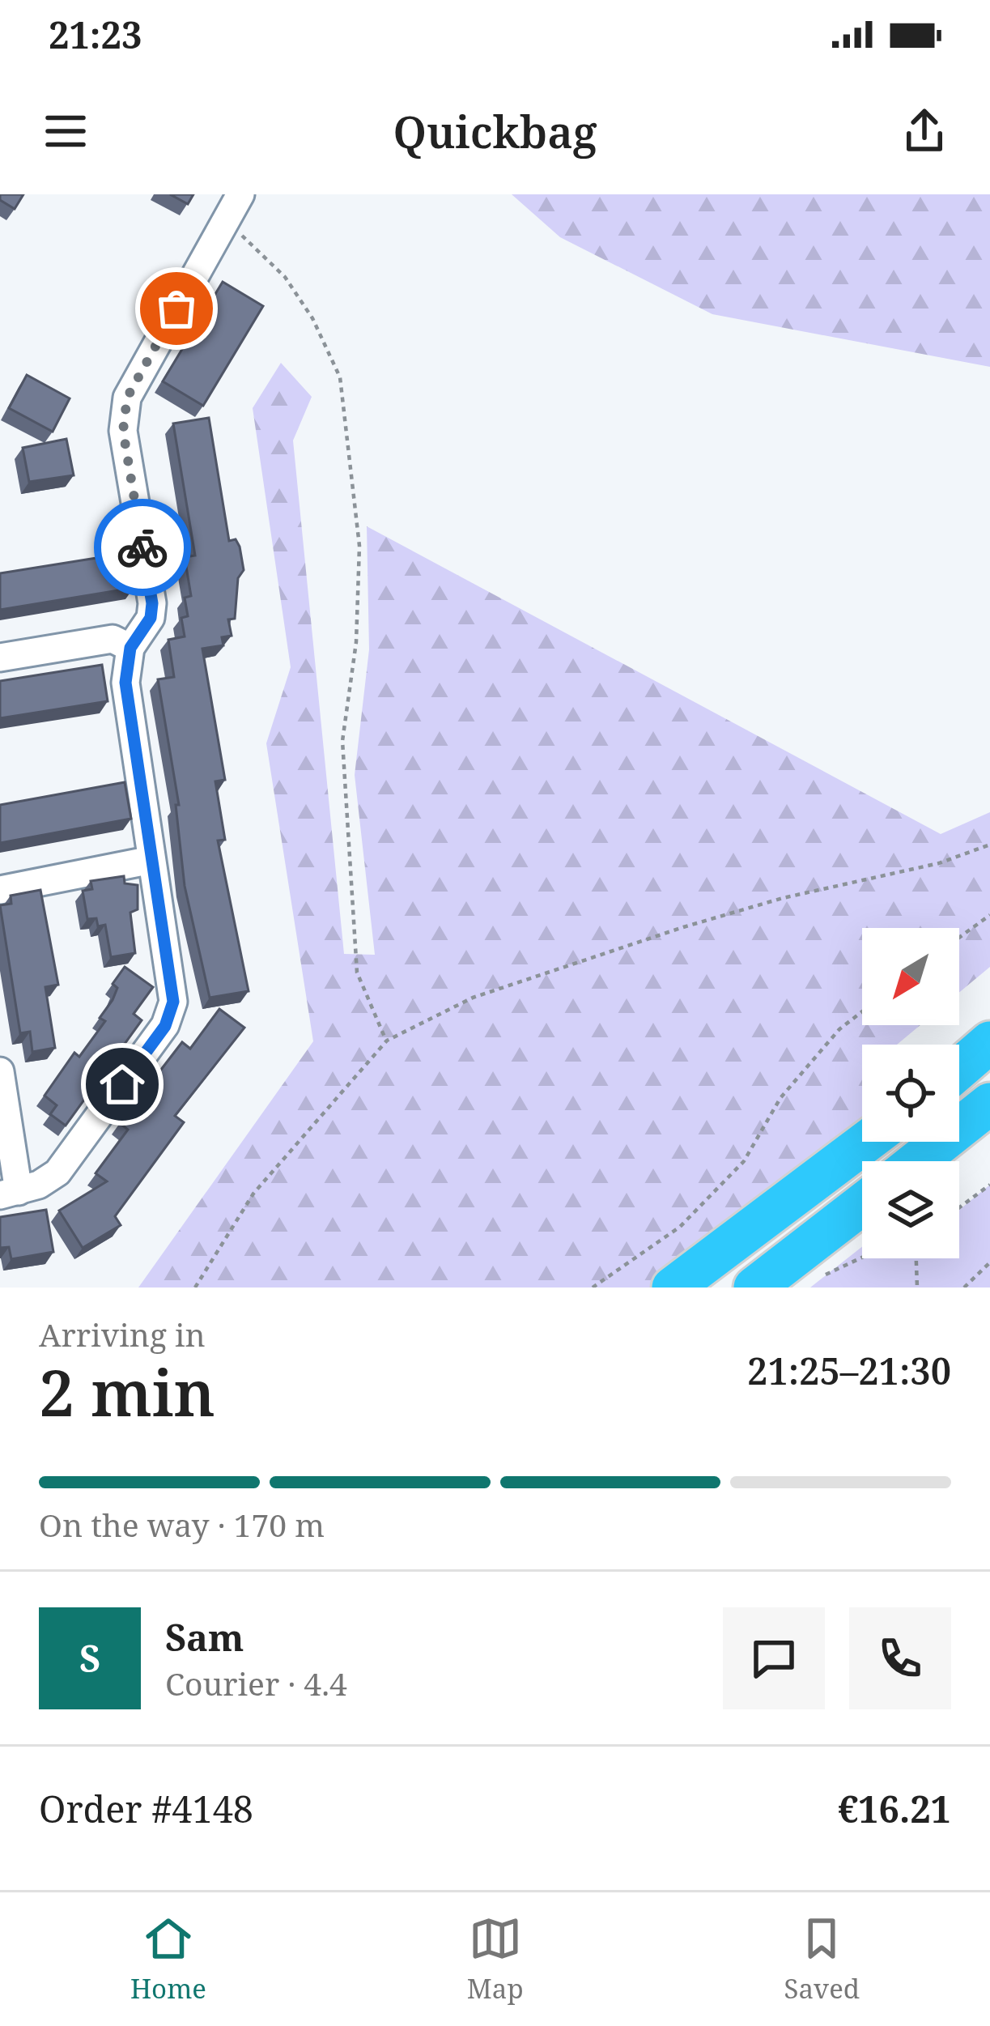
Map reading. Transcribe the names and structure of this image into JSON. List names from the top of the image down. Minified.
{"north":"bottom left","page":{"status":"21:23","header":"Quickbag","heading":["2 min","Arriving in","21:25–21:30"],"panel":["Sam","Courier · 4.4","Order #4148","€16.21"],"bar":"On the way · 170 m","round":"S","tabs":["Home","Map","Saved"]}}
